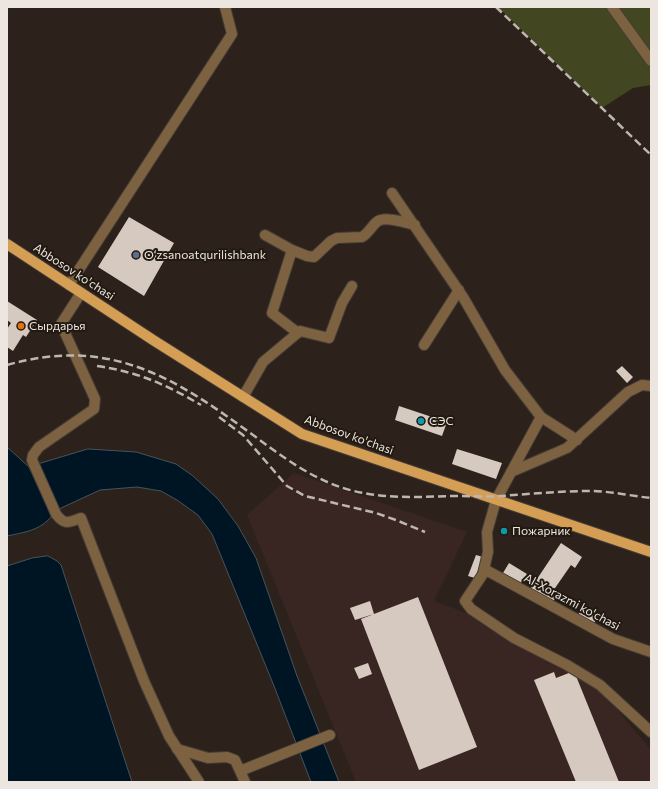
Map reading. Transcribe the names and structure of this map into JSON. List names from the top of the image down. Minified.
{"streets":{"main road":["Abbosov ko'chasi"],"street":["Al-Xorazmi ko'chasi"]},"places":["Oʻzsanoatqurilishbank","Сырдарья","СЭС","Пожарник"]}
